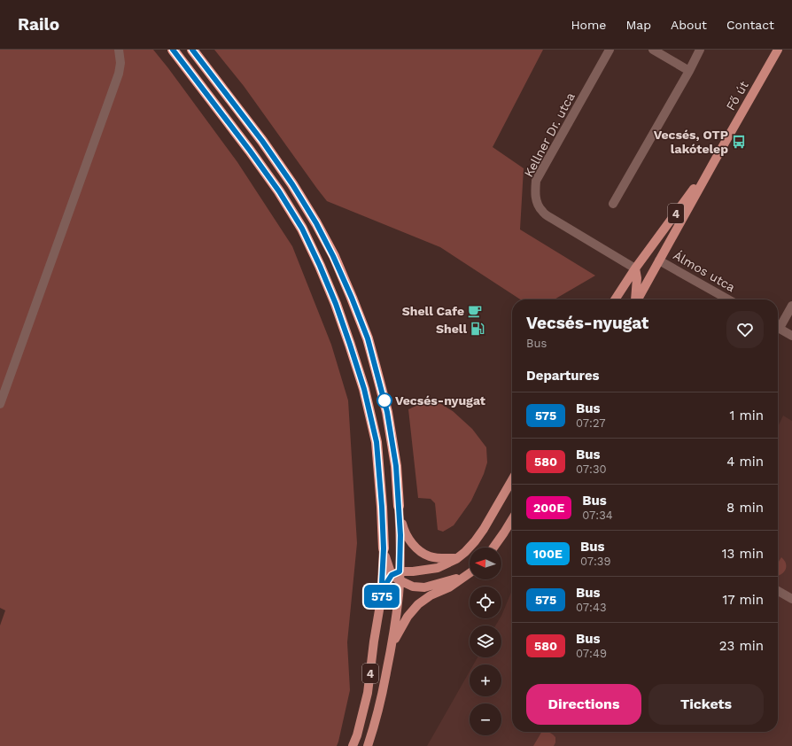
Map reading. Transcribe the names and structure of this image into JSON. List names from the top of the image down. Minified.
{"streets":{"main road":["Fő út","4"],"street":["Kellner Dr. utca","Álmos utca"]},"crossings":[["Fő út","4"],["Fő út","Álmos utca"],["Kellner Dr. utca","4"]],"places":{"bus stop":["Vecsés, OTP lakótelep"],"cafe":["Shell Cafe"],"fuel station":["Shell"],"other":["Vecsés-nyugat"]},"lines":["bus line 575"],"north":"left","page":{"header":"Railo","nav":["Home","Map","About","Contact"],"on_map":"575","heading":[["Vecsés-nyugat","Bus"],"Departures"],"list":[{"mark":"575","name":"Bus","note":"07:27","value":"1 min"},{"mark":"580","name":"Bus","note":"07:30","value":"4 min"},{"mark":"200E","name":"Bus","note":"07:34","value":"8 min"},{"mark":"100E","name":"Bus","note":"07:39","value":"13 min"},{"mark":"575","name":"Bus","note":"07:43","value":"17 min"},{"mark":"580","name":"Bus","note":"07:49","value":"23 min"}],"map_buttons":["+","−"],"buttons":["Directions","Tickets"]}}
